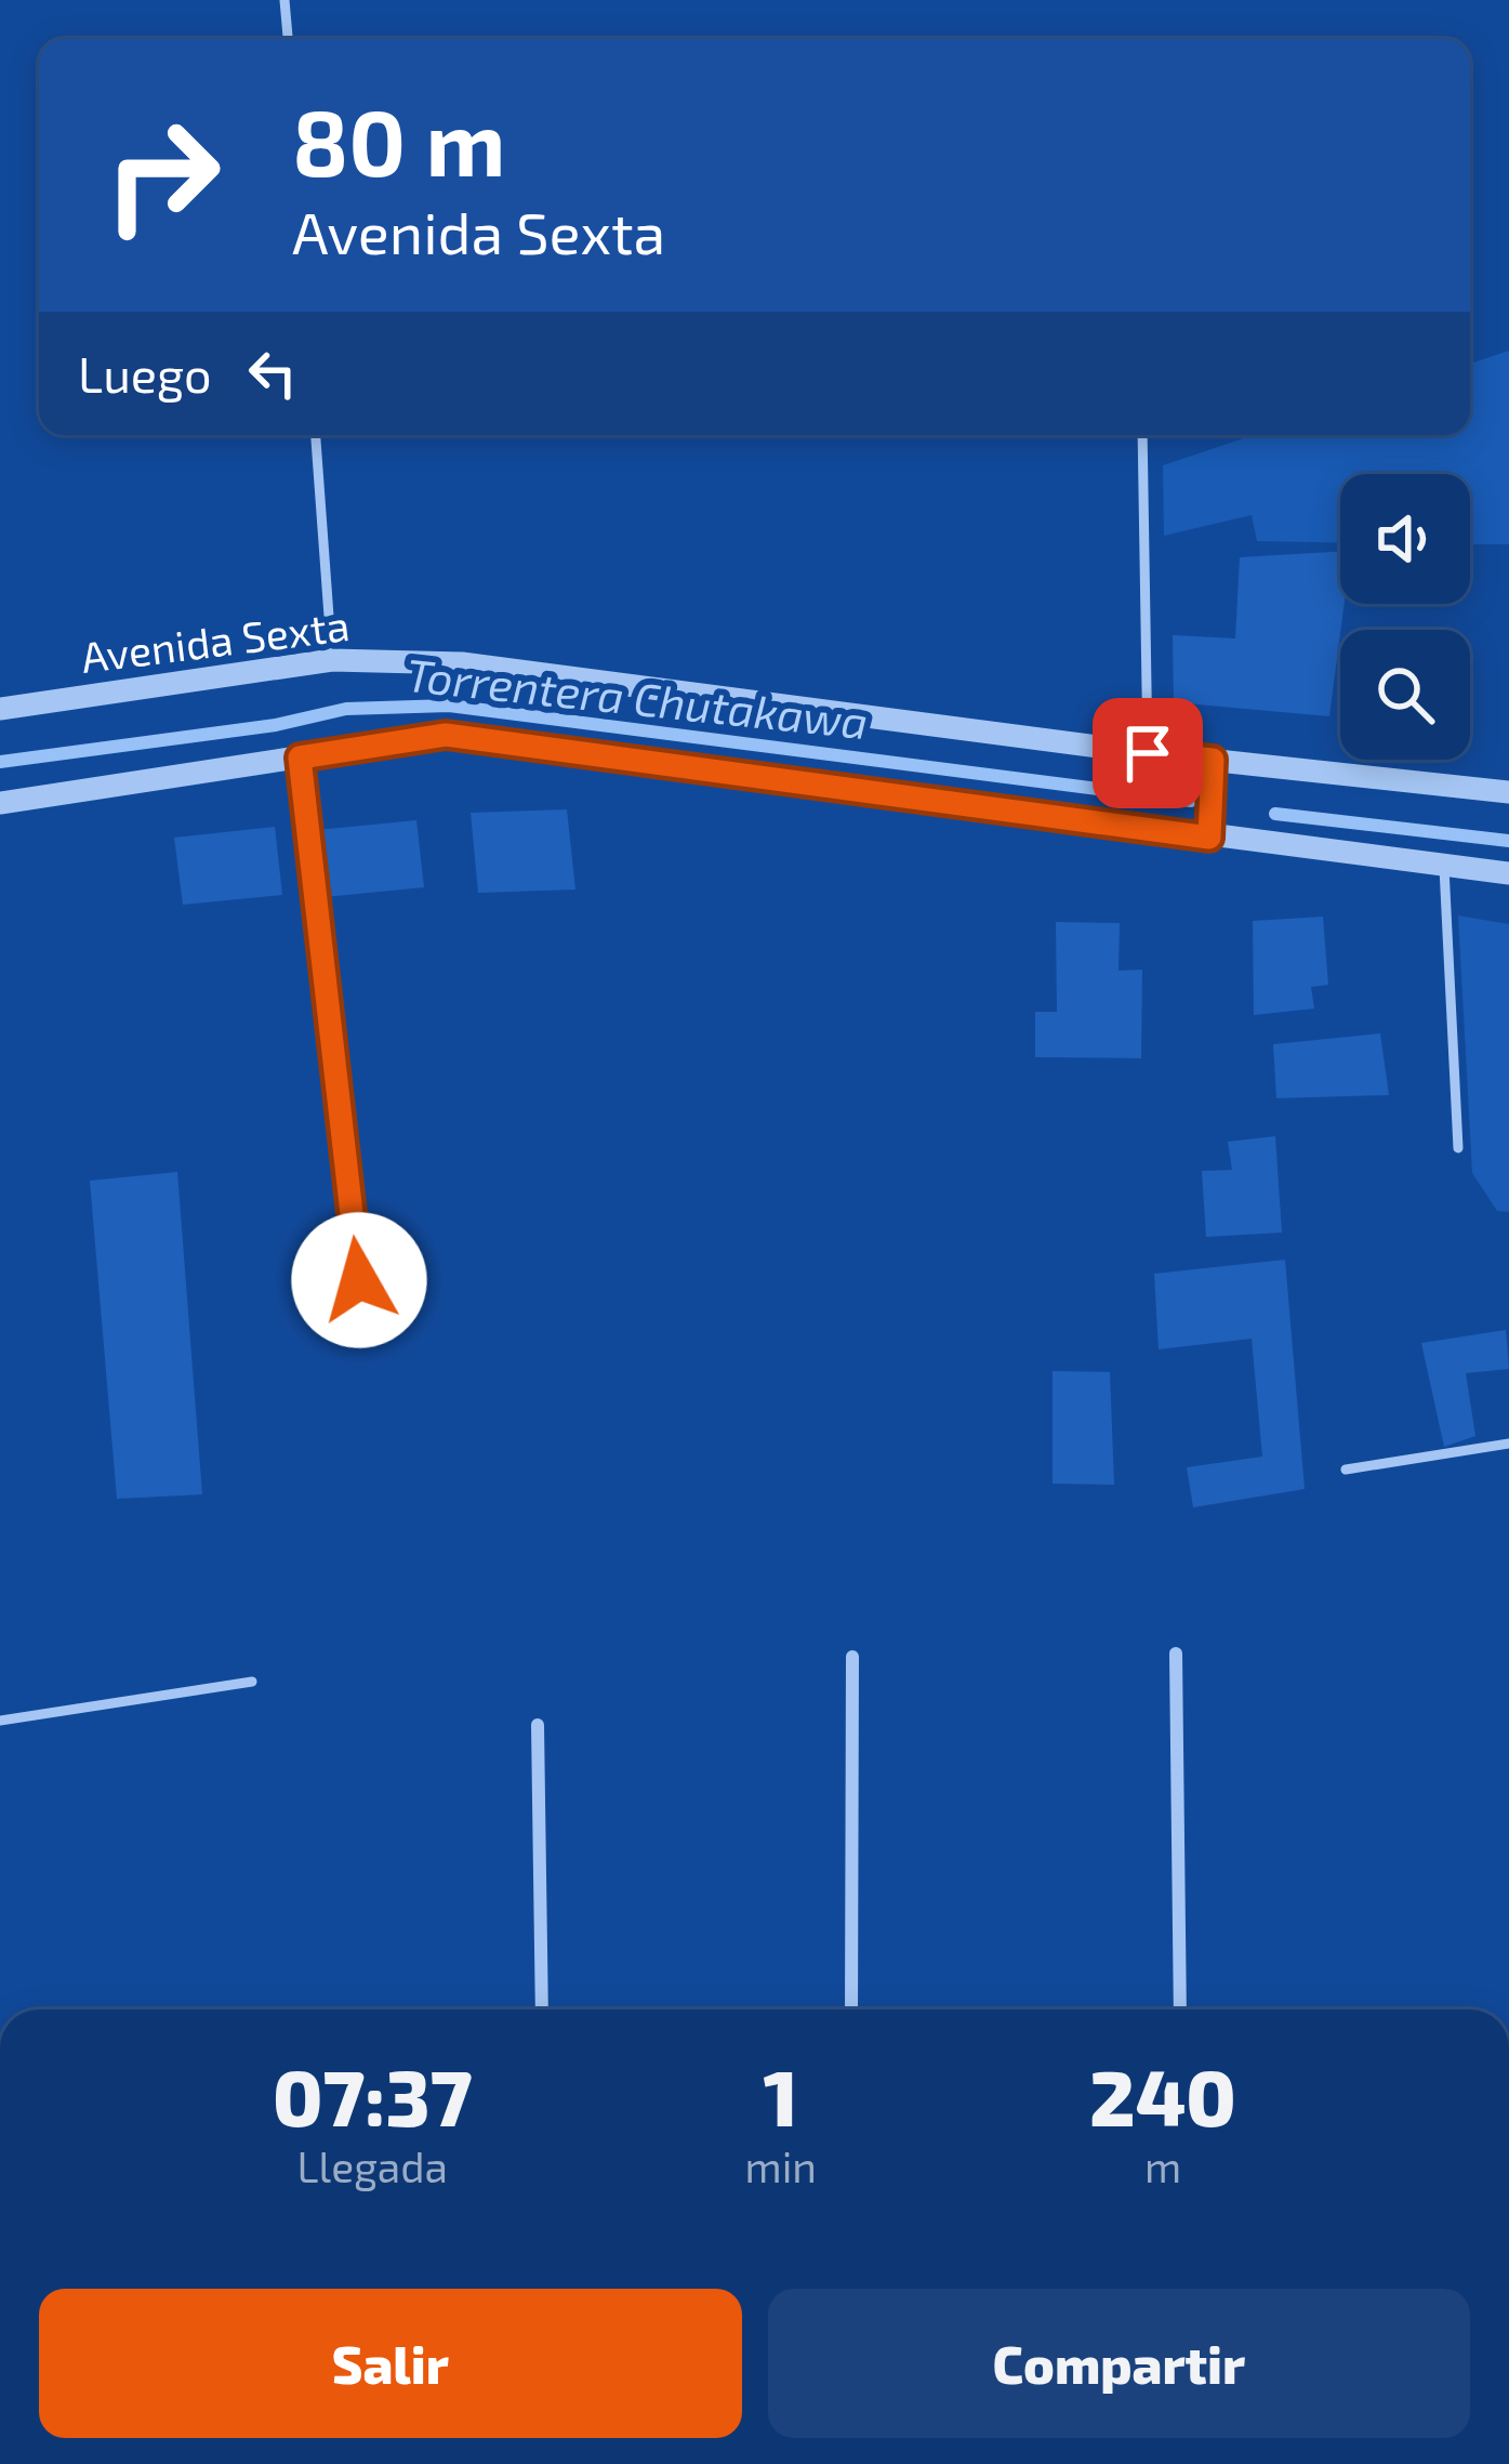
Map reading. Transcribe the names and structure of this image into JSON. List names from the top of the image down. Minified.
{"streets":{"street":["Avenida Sexta"]},"water":["Torrentera Chutakawa"],"page":{"turn":["80 m","Avenida Sexta"],"then":"Luego","eta":["07:37","Llegada","1","min","240","m"],"buttons":["Salir","Compartir"]}}
